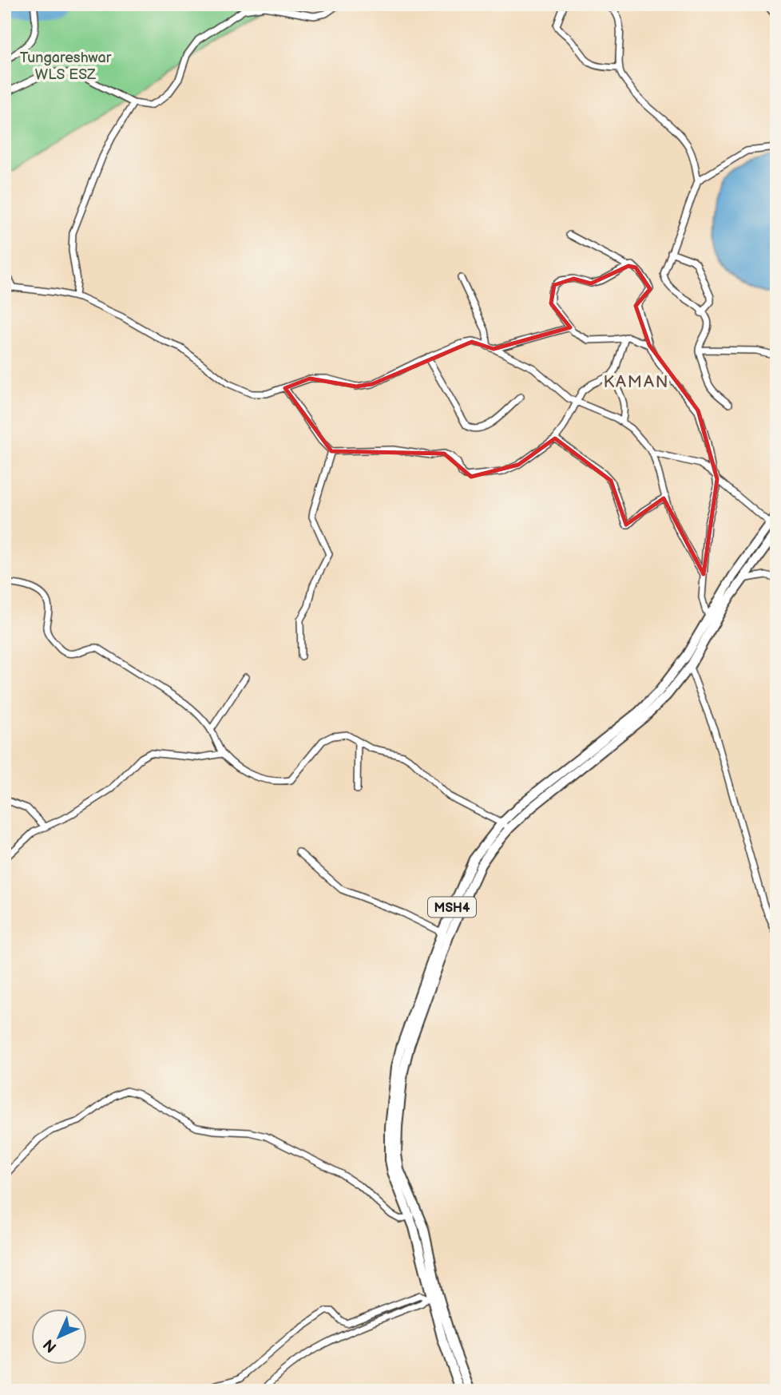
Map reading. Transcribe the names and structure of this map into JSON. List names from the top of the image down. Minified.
{"streets":{"main road":["MSH4"]},"districts":["KAMAN"],"parks":["Tungareshwar WLS ESZ"],"north":"bottom left"}
